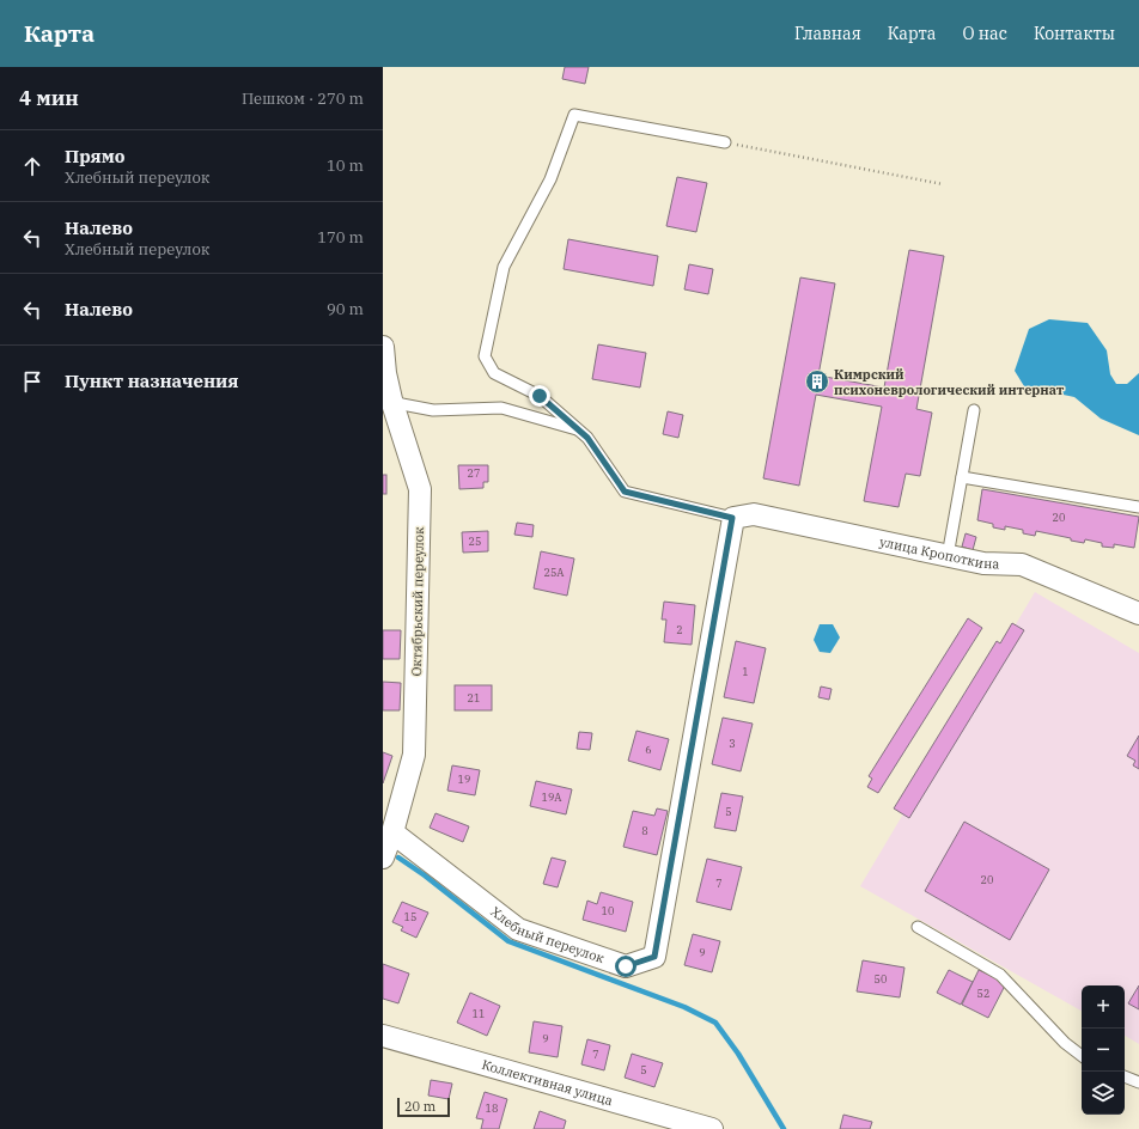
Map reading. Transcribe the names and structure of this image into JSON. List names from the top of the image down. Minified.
{"streets":{"street":["улица Кропоткина","Октябрьский переулок","Хлебный переулок","Коллективная улица"]},"crossings":[["улица Кропоткина","Хлебный переулок"],["Октябрьский переулок","Хлебный переулок"]],"places":{"building":["Кимрский психоневрологический интернат"]},"house_numbers":["27","20","25","25А","2","1","21","3","6","19","19А","5","8","20","7","10","15","9","50","52","11","9","7","5","18"],"scale_bar":"20 m","page":{"header":"Карта","nav":["Главная","Карта","О нас","Контакты"],"heading":["4 мин","Пешком · 270 m"],"list":[["Прямо","Хлебный переулок","10 m"],["Налево","Хлебный переулок","170 m"],["Налево","90 m"],"Пункт назначения"],"map_buttons":["+","−"],"scale":"20 m"}}
